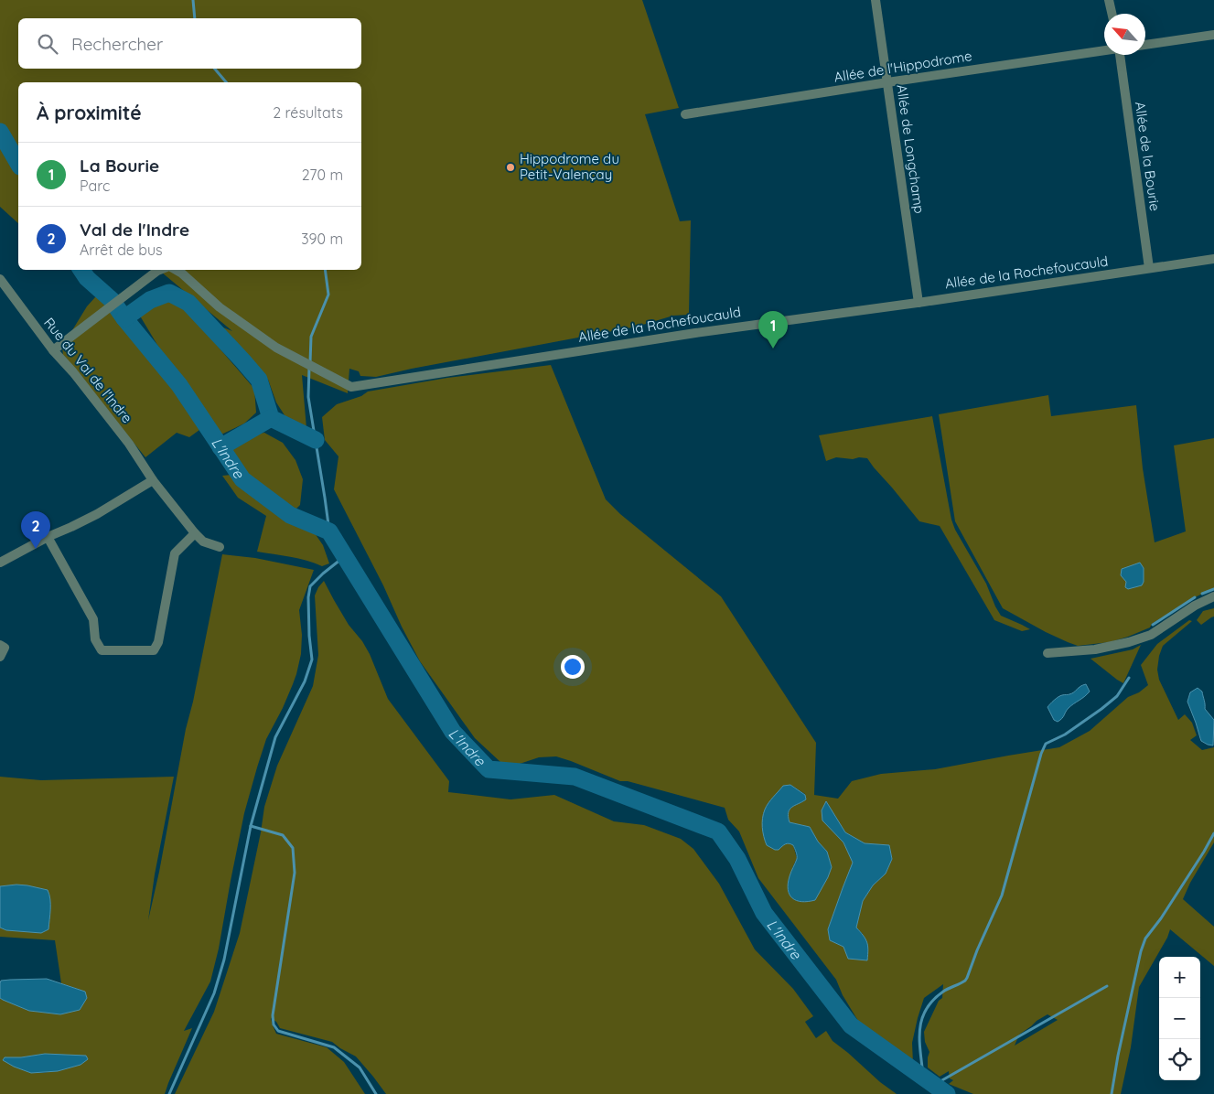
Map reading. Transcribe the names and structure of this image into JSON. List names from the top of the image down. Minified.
{"streets":{"street":["Allée de l'Hippodrome","Allée de Longchamp","Allée de la Bourie","Allée de la Rochefoucauld","Rue du Val de l'Indre"]},"crossings":[["Allée de l'Hippodrome","Allée de Longchamp"],["Allée de Longchamp","Allée de la Rochefoucauld"],["Allée de la Bourie","Allée de la Rochefoucauld"]],"water":["L'Indre"],"places":["Hippodrome du Petit-Valençay"],"north":"top left","page":{"search":"Rechercher","heading":["À proximité","2 résultats"],"list":[{"mark":"1","name":"La Bourie","note":"Parc","value":"270 m"},{"mark":"2","name":"Val de l'Indre","note":"Arrêt de bus","value":"390 m"}],"pins":["1","2"],"map_buttons":["+","−"]}}
